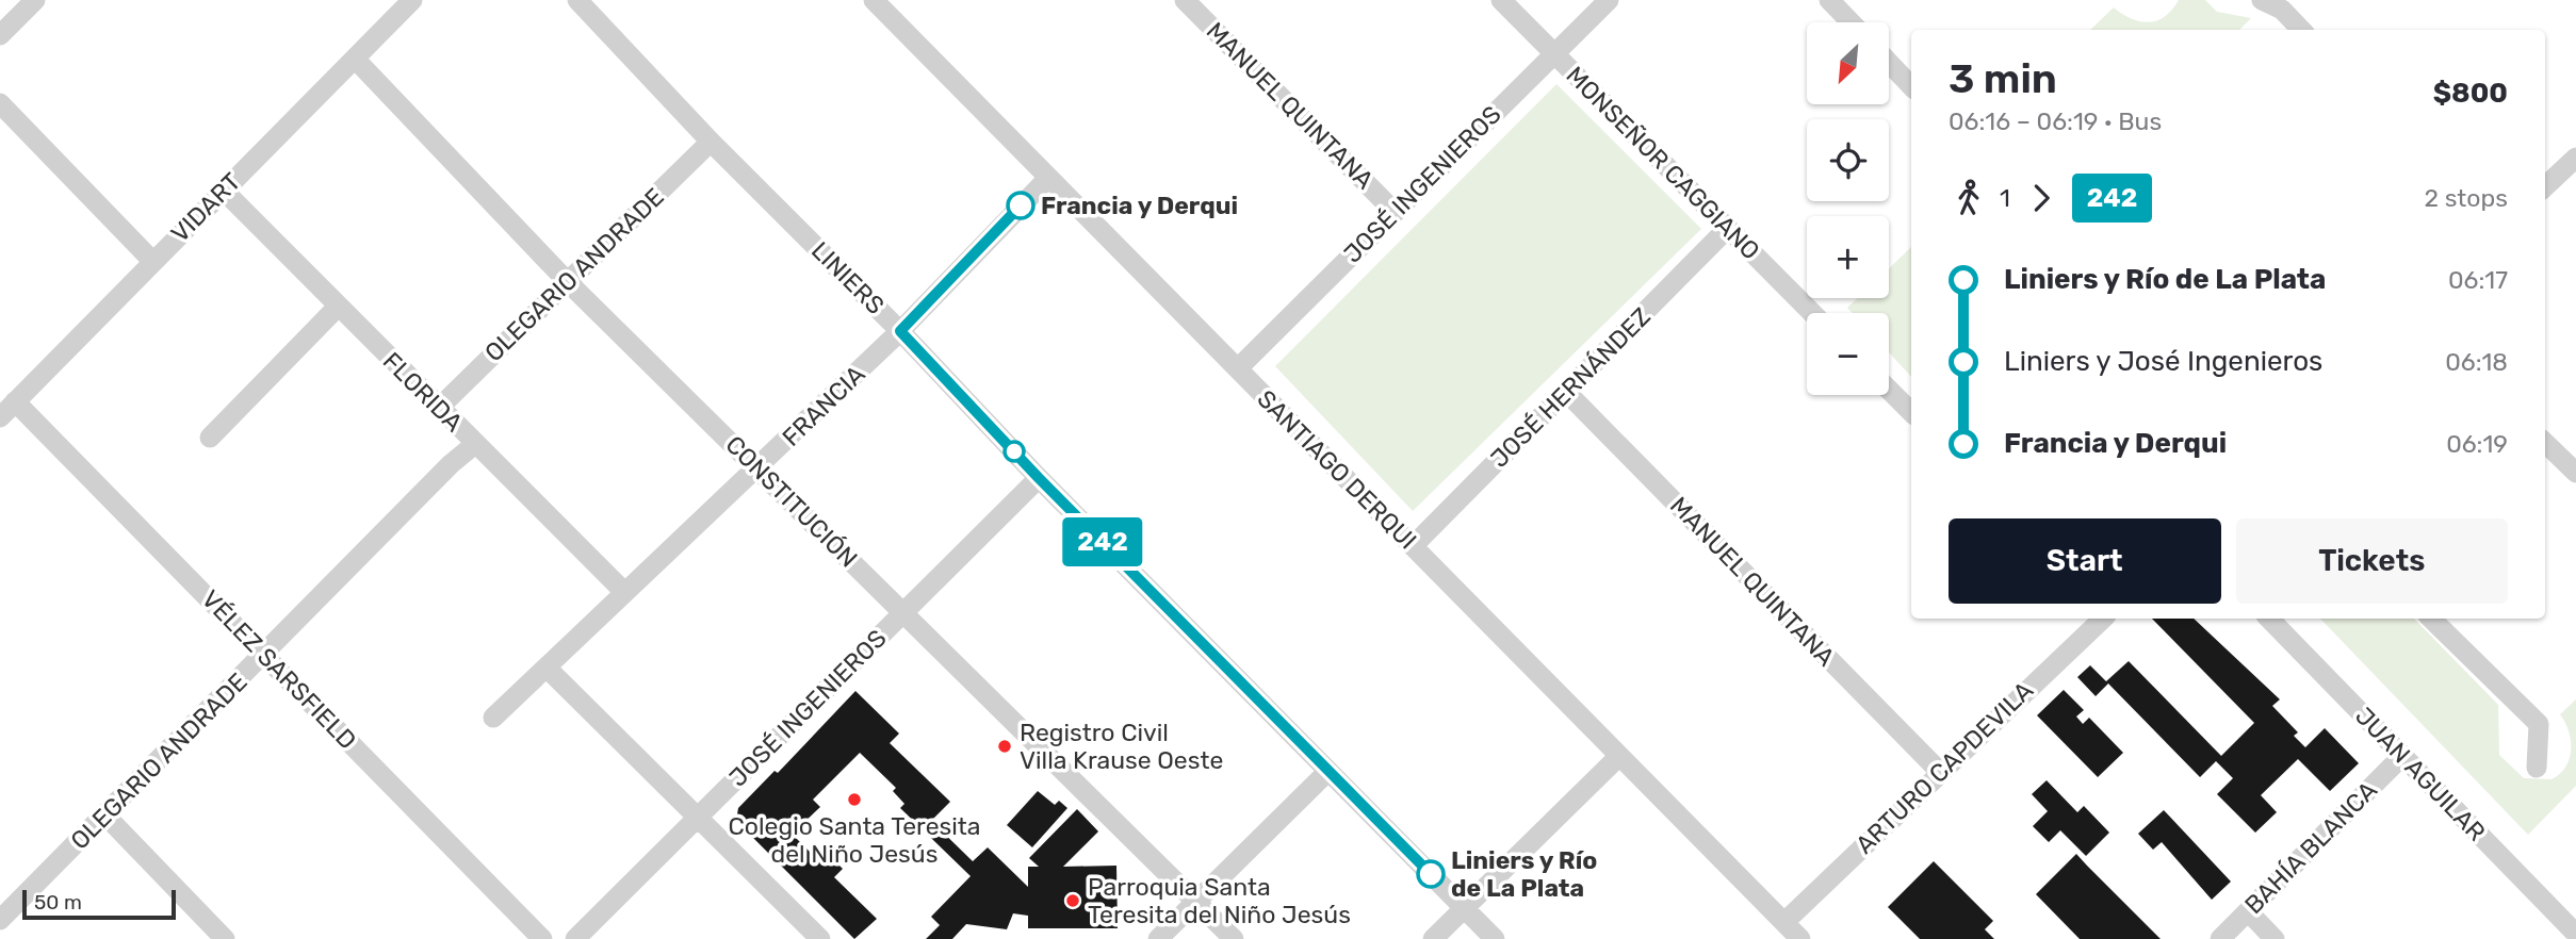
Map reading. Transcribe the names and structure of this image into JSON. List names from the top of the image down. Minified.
{"streets":{"street":["MANUEL QUINTANA","MONSEÑOR CAGGIANO","JOSÉ INGENIEROS","VIDART","OLEGARIO ANDRADE","LINIERS","JOSÉ HERNÁNDEZ","FLORIDA","FRANCIA","SANTIAGO DERQUI","CONSTITUCIÓN","VÉLEZ SARSFIELD","ARTURO CAPDEVILA","JUAN AGUILAR","BAHÍA BLANCA"]},"crossings":[["MANUEL QUINTANA","JOSÉ INGENIEROS"],["MANUEL QUINTANA","JOSÉ HERNÁNDEZ"],["MANUEL QUINTANA","ARTURO CAPDEVILA"],["MONSEÑOR CAGGIANO","JOSÉ INGENIEROS"],["MONSEÑOR CAGGIANO","JOSÉ HERNÁNDEZ"],["JOSÉ INGENIEROS","LINIERS"],["JOSÉ INGENIEROS","SANTIAGO DERQUI"],["JOSÉ INGENIEROS","CONSTITUCIÓN"],["VIDART","FLORIDA"],["VIDART","CONSTITUCIÓN"],["VIDART","VÉLEZ SARSFIELD"],["OLEGARIO ANDRADE","LINIERS"],["OLEGARIO ANDRADE","FLORIDA"],["OLEGARIO ANDRADE","CONSTITUCIÓN"],["OLEGARIO ANDRADE","VÉLEZ SARSFIELD"],["LINIERS","FRANCIA"],["JOSÉ HERNÁNDEZ","SANTIAGO DERQUI"],["FLORIDA","FRANCIA"],["FRANCIA","SANTIAGO DERQUI"],["FRANCIA","CONSTITUCIÓN"],["SANTIAGO DERQUI","ARTURO CAPDEVILA"],["JUAN AGUILAR","BAHÍA BLANCA"]],"places":["Francia y Derqui","Registro Civil Villa Krause Oeste","Colegio Santa Teresita del Niño Jesús","Liniers y Río de La Plata","Parroquia Santa Teresita del Niño Jesús"],"lines":["bus line 242"],"scale_bar":"50 m","north":"bottom left","page":{"on_map":"242","map_buttons":["+","−"],"heading":["3 min","06:16 – 06:19 · Bus","$800"],"legs":["1","242","2 stops"],"list":[{"name":"Liniers y Río de La Plata","value":"06:17"},{"name":"Liniers y José Ingenieros","value":"06:18"},{"name":"Francia y Derqui","value":"06:19"}],"buttons":["Start","Tickets"],"scale":"50 m"}}
